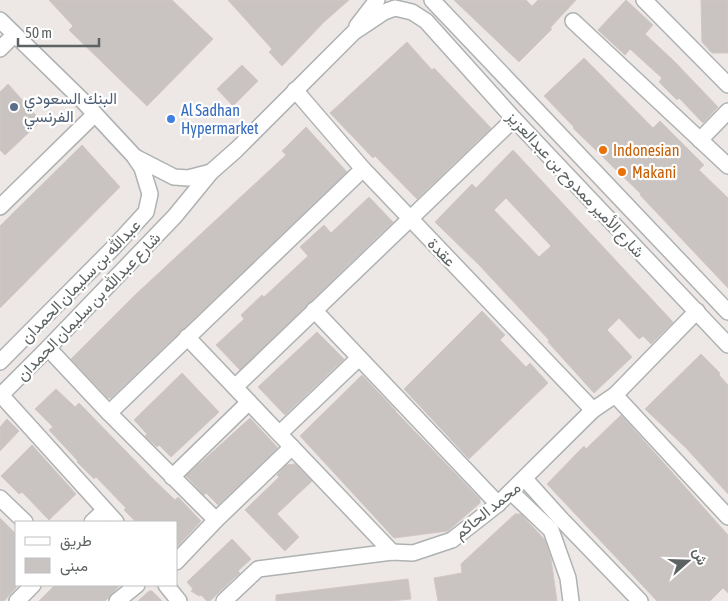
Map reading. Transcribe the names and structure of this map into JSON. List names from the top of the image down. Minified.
{"streets":{"street":["شارع الأمير ممدوح بن عبدالعزيز","عقدة","عبدالله بن سليمان الحمدان","شارع عبدالله بن سليمان الحمدان","محمد الحاكم"]},"crossings":[["شارع الأمير ممدوح بن عبدالعزيز","محمد الحاكم"],["عقدة","محمد الحاكم"]],"places":["البنك السعودي الفرنسي","Al Sadhan Hypermarket","Indonesian","Makani"],"legend":["طريق","مبنى"],"scale_bar":"50 m","north":"right"}
